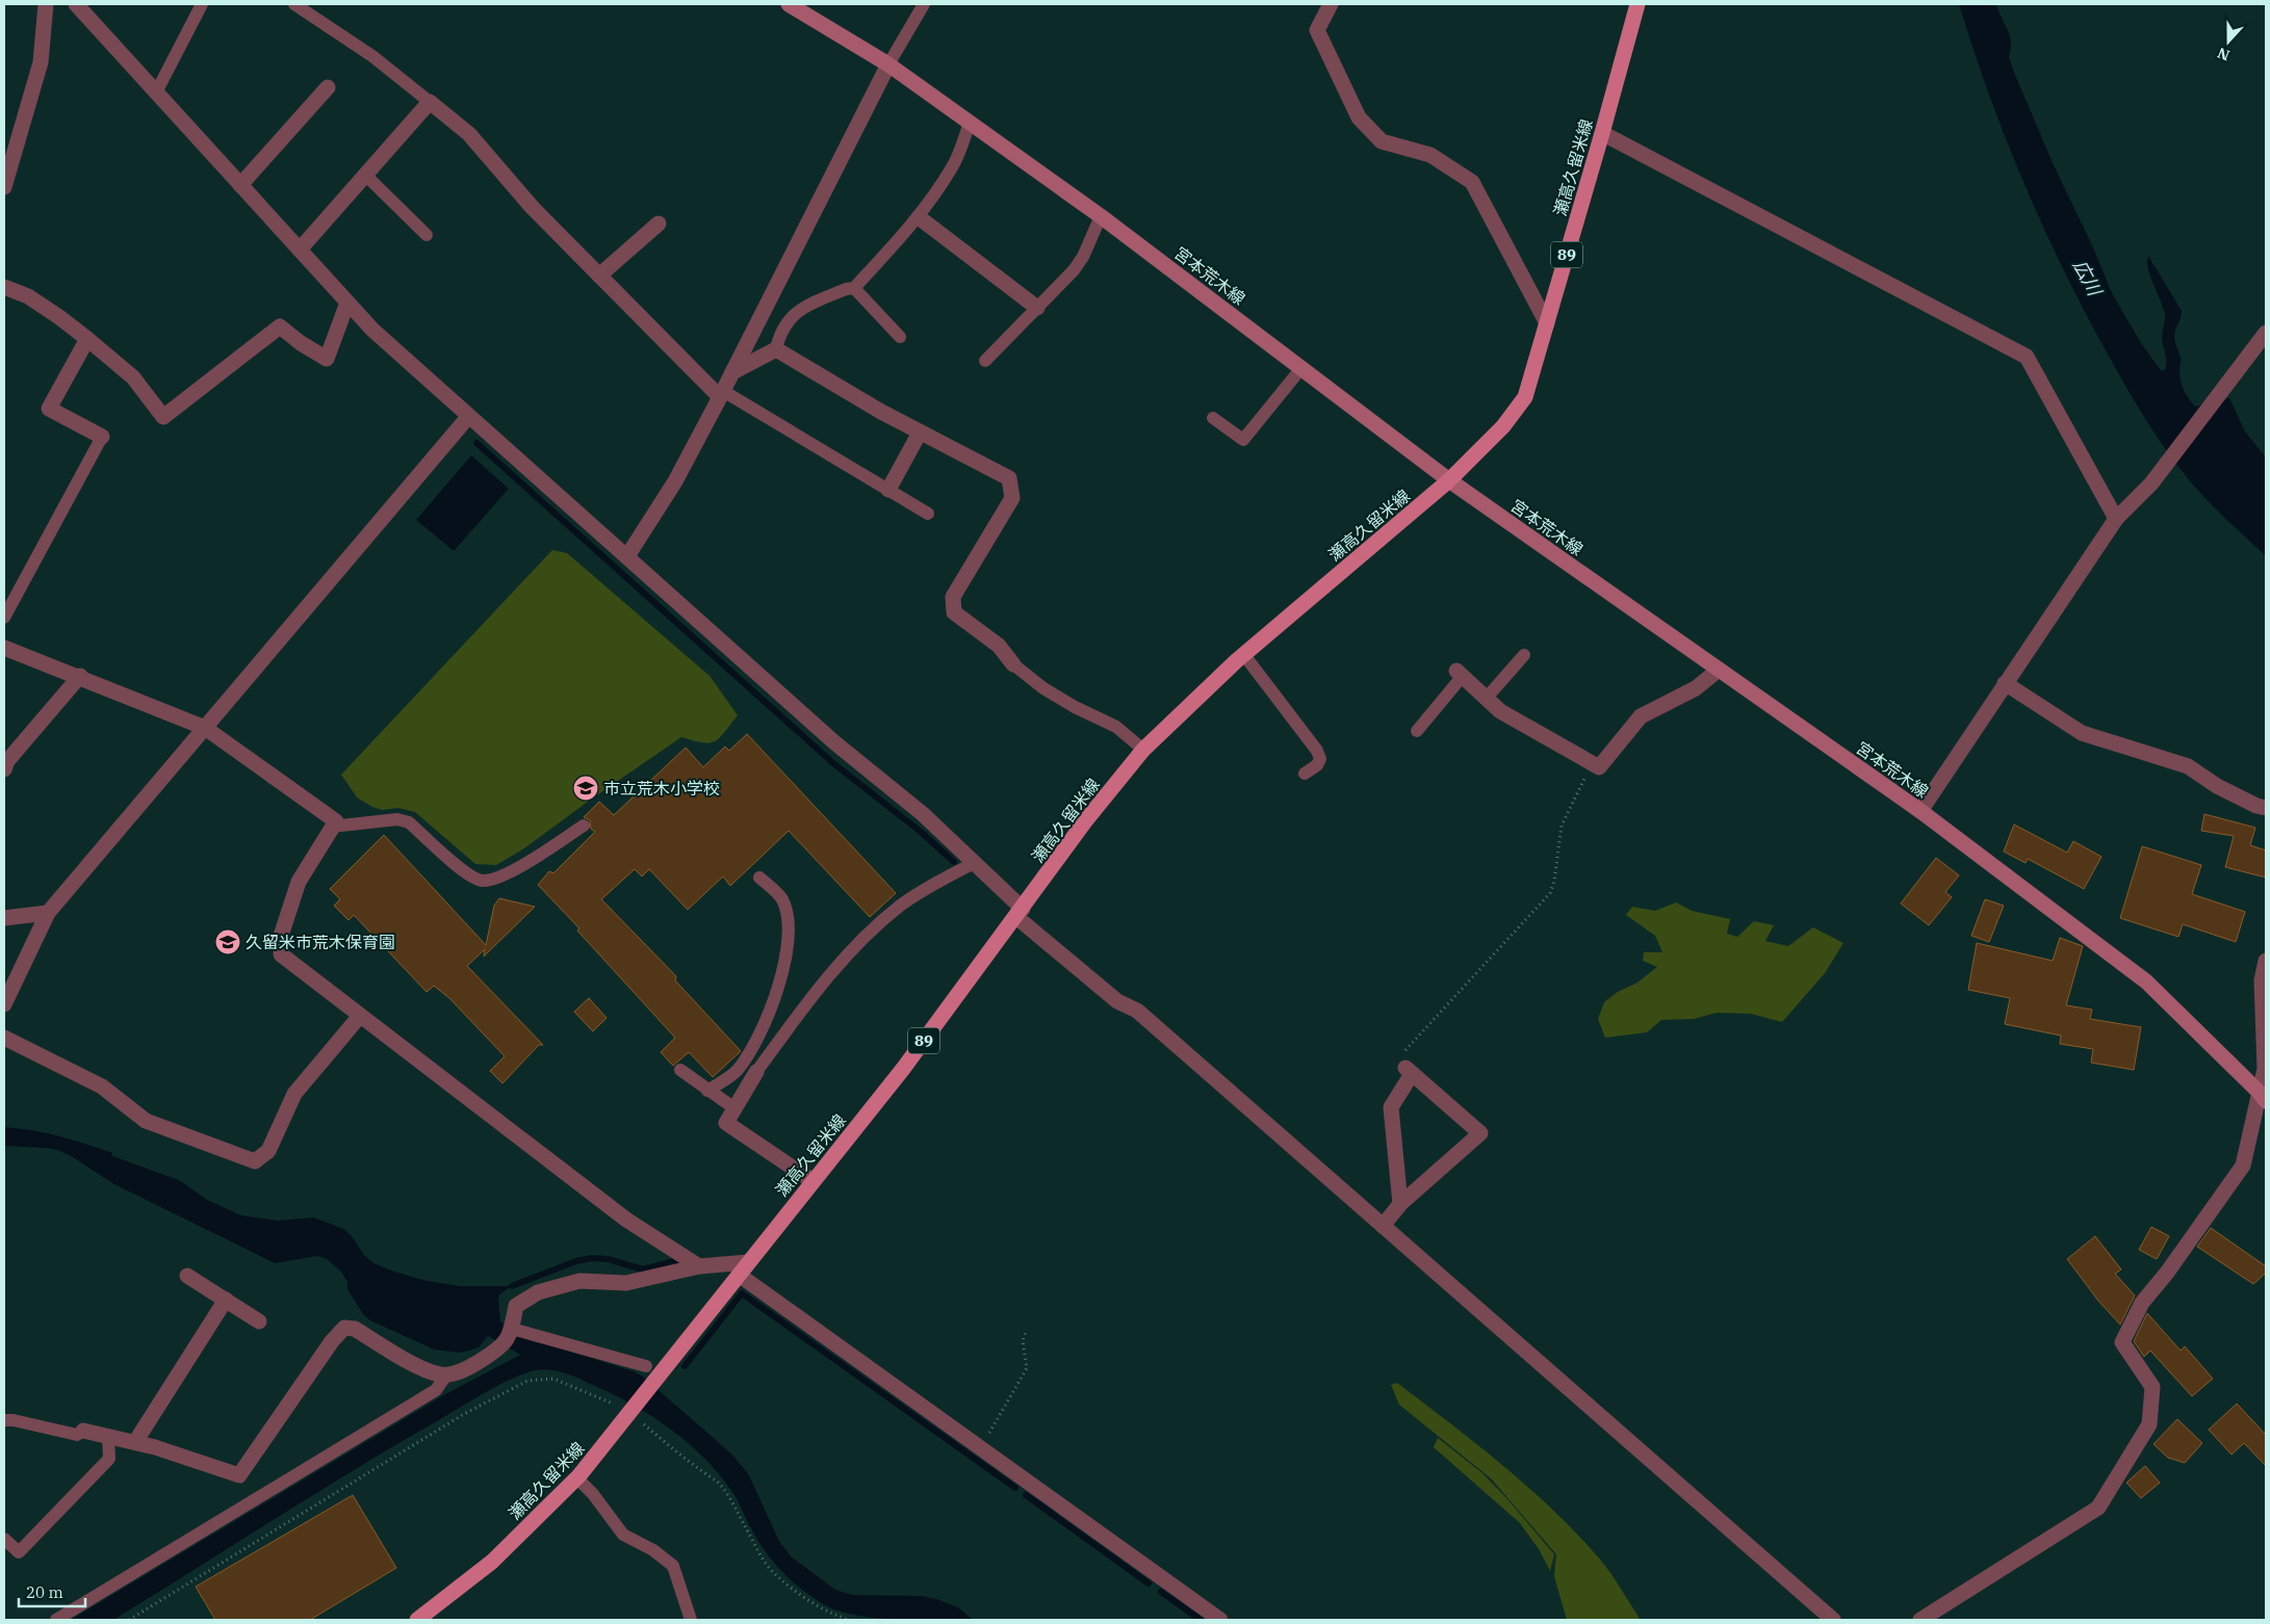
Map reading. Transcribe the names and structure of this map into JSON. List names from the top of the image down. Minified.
{"streets":{"main road":["瀬高久留米線","89","宮本荒木線"]},"crossings":[["瀬高久留米線","宮本荒木線"]],"water":["広川"],"places":{"school or university":["市立荒木小学校","久留米市荒木保育園"]},"scale_bar":"20 m","north":"bottom"}
